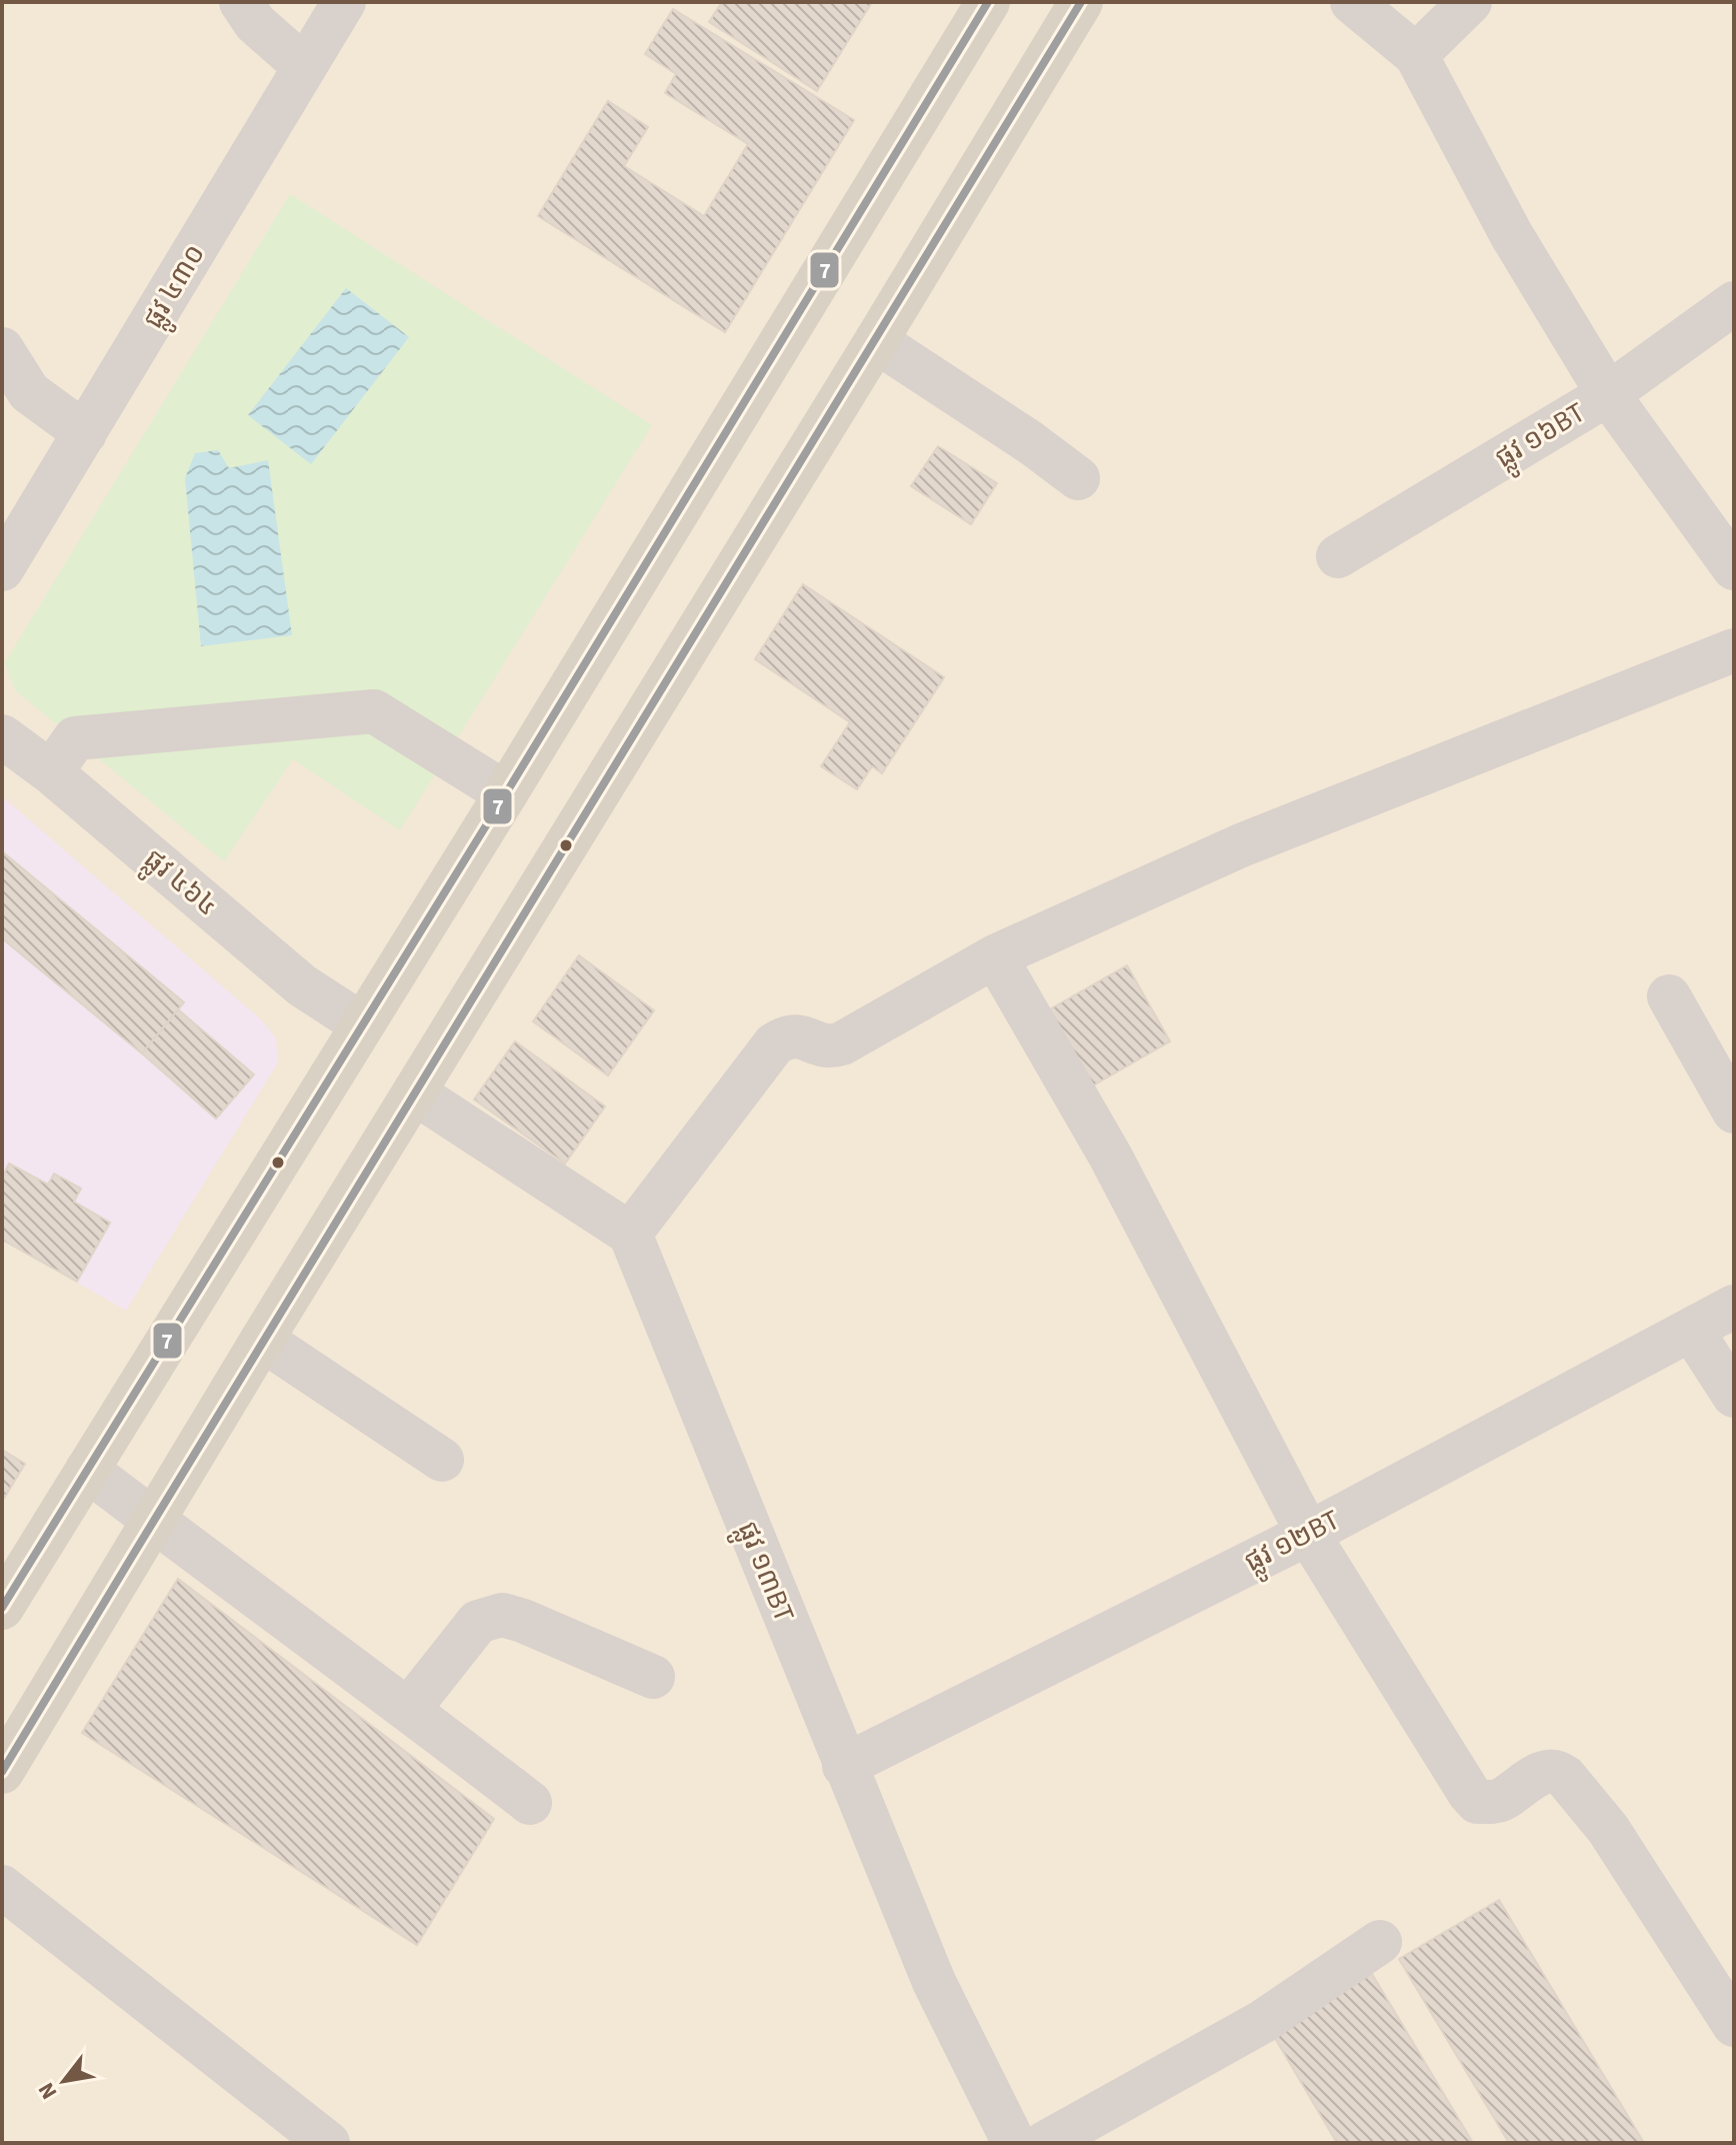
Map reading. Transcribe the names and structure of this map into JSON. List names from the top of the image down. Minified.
{"streets":{"street":["ផ្លូវ ៤៣០","ផ្លូវ ១៦BT","ផ្លូវ ៤៦៤","ផ្លូវ ១២BT","ផ្លូវ ១៣BT"]},"crossings":[["ផ្លូវ ១២BT","ផ្លូវ ១៣BT"]],"lines":["transit line 7"],"north":"bottom left"}
